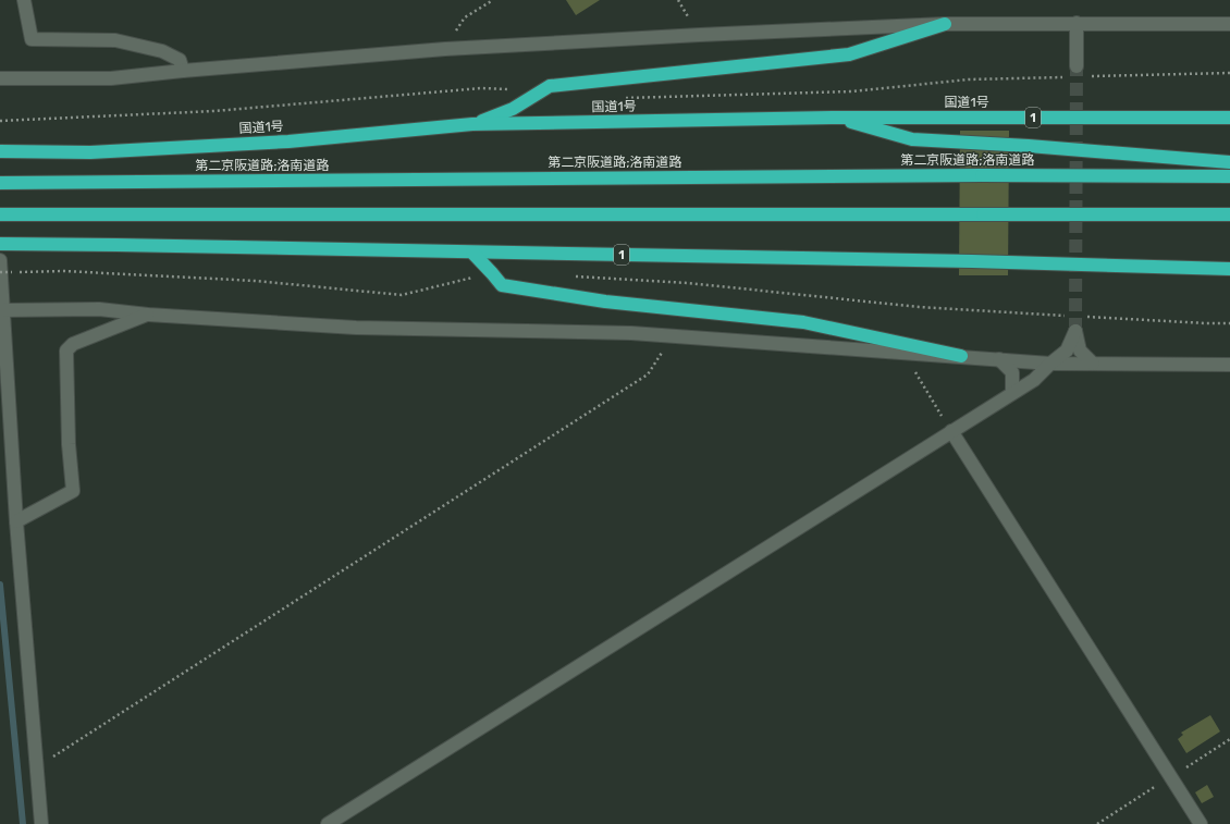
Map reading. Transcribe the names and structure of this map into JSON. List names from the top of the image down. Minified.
{"streets":{"highway":["国道1号","1","第二京阪道路;洛南道路"]}}
